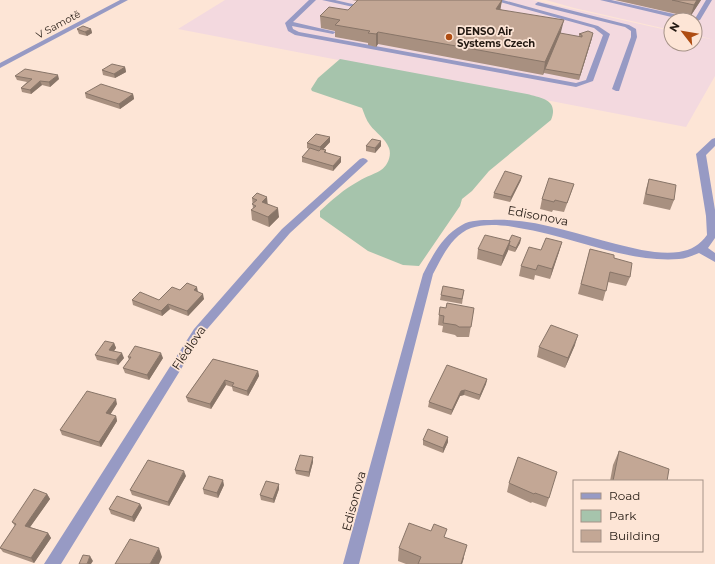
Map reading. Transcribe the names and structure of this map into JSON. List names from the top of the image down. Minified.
{"streets":{"street":["V Samotě","Edisonova","Flédlova"]},"places":["DENSO Air Systems Czech"],"legend":["Road","Park","Building"],"north":"top left"}
